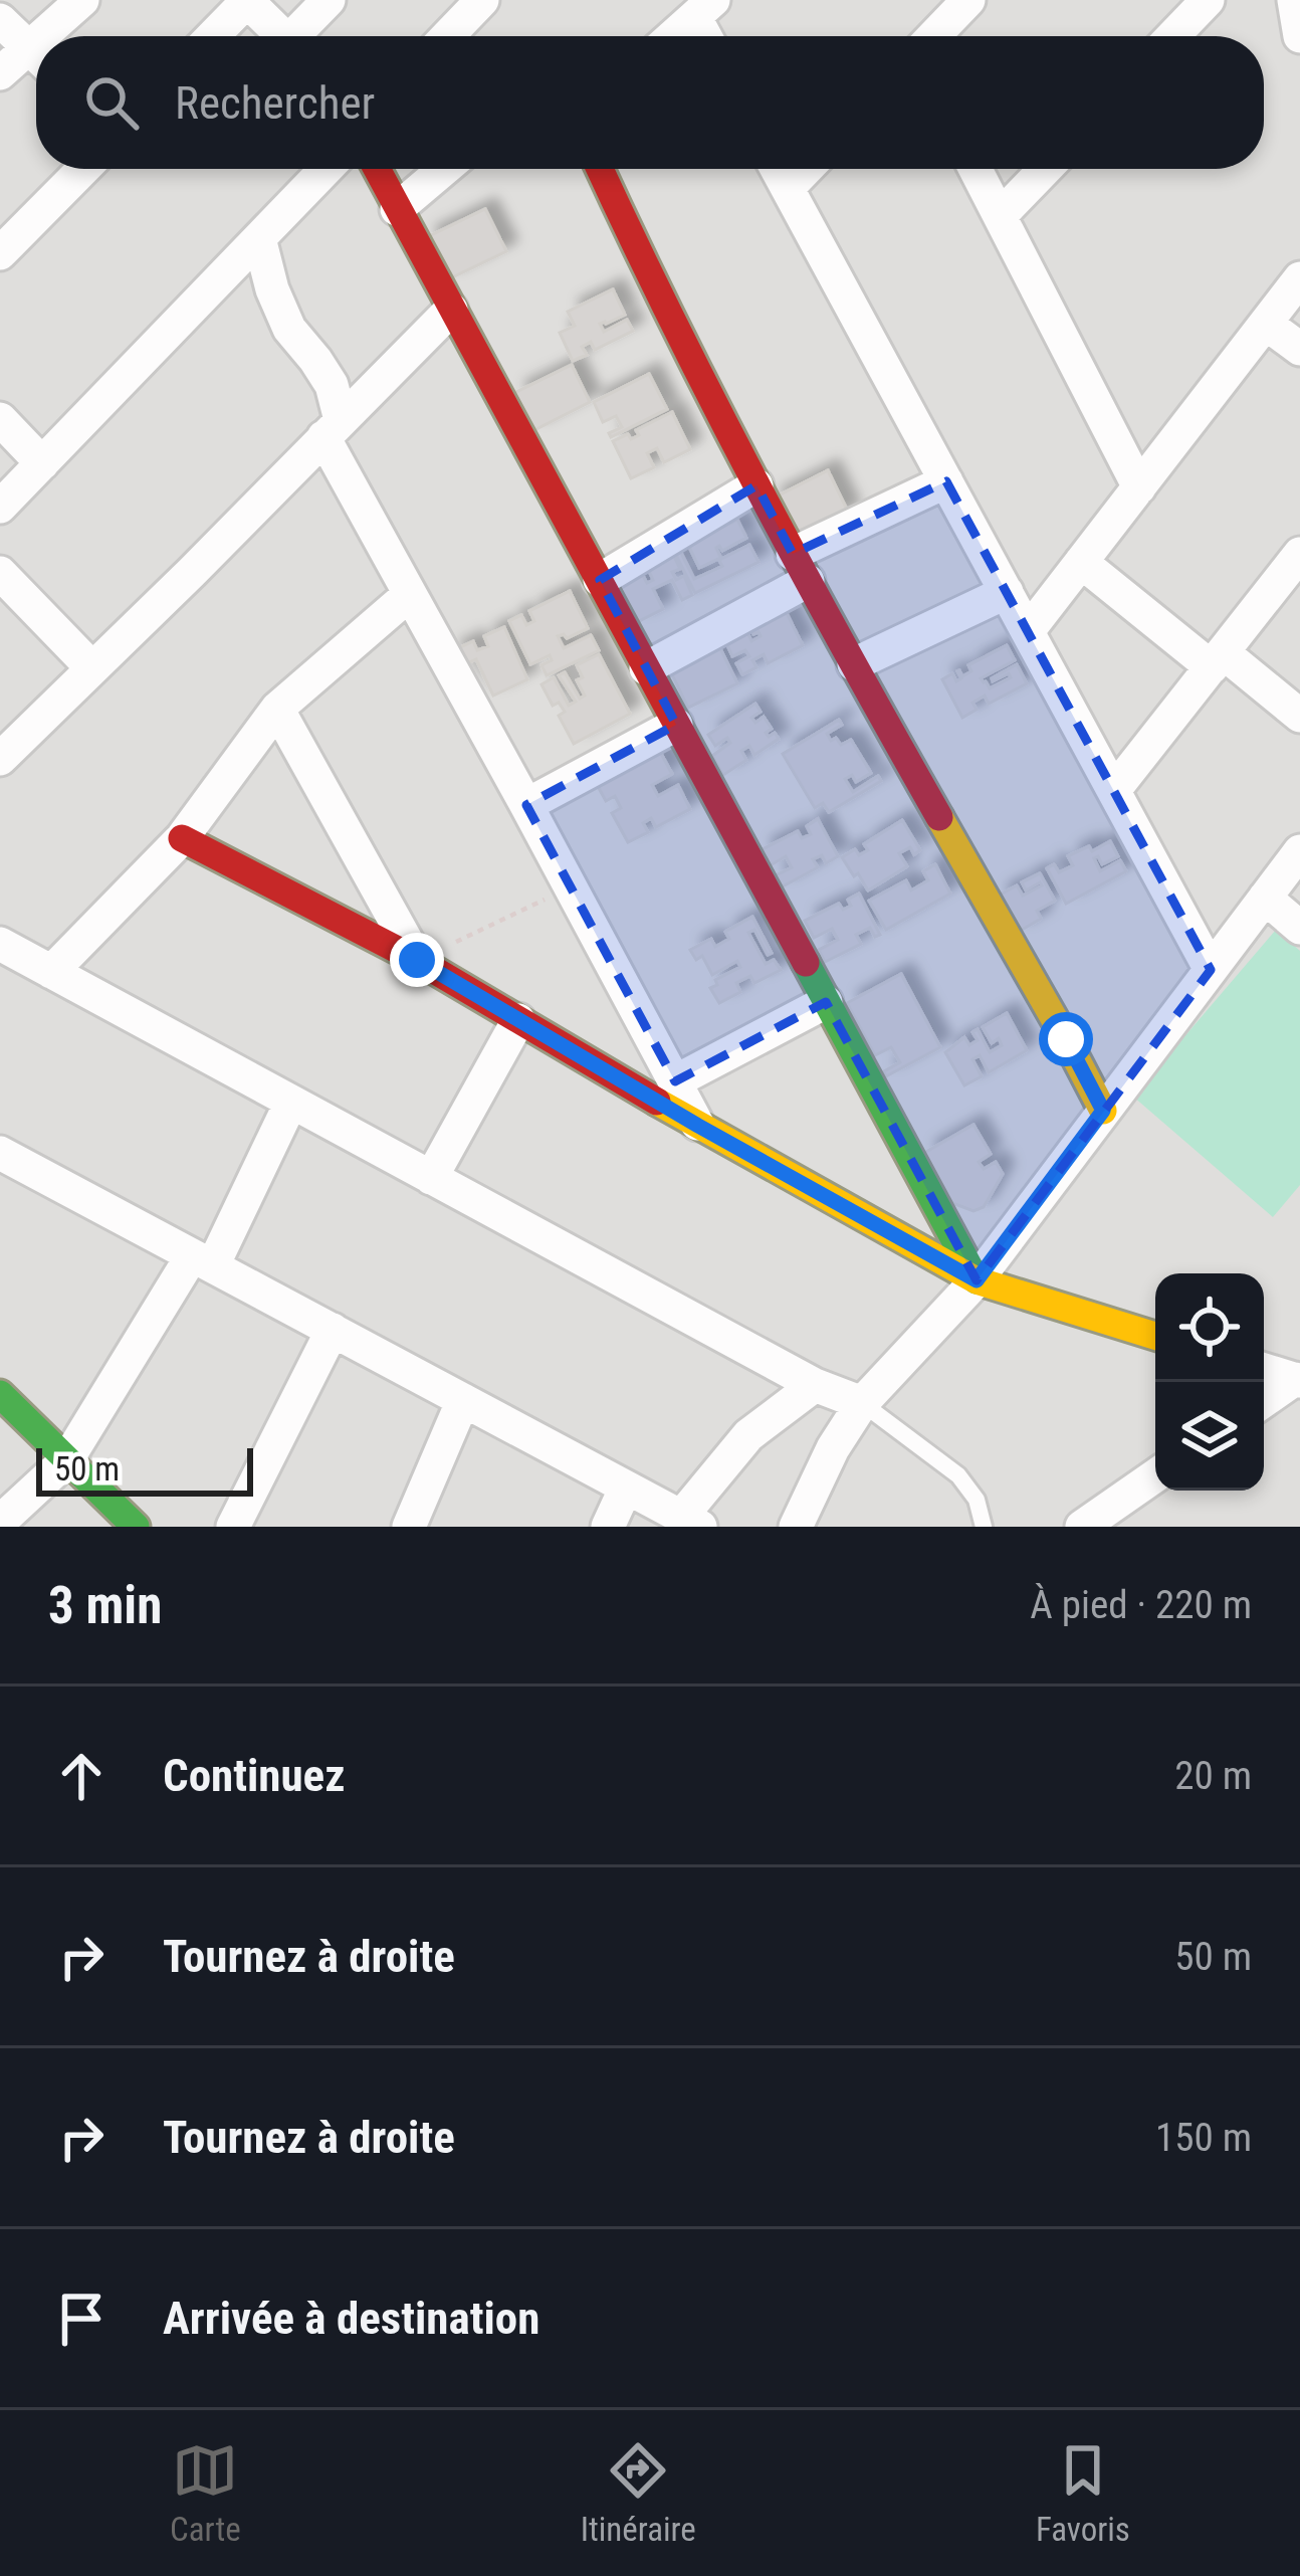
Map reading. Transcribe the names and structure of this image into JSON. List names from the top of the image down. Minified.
{"scale_bar":"50 m","page":{"search":"Rechercher","scale":"50 m","heading":["3 min","À pied · 220 m"],"list":[["Continuez","20 m"],["Tournez à droite","50 m"],["Tournez à droite","150 m"],"Arrivée à destination"],"nav":["Carte","Itinéraire","Favoris"]}}
